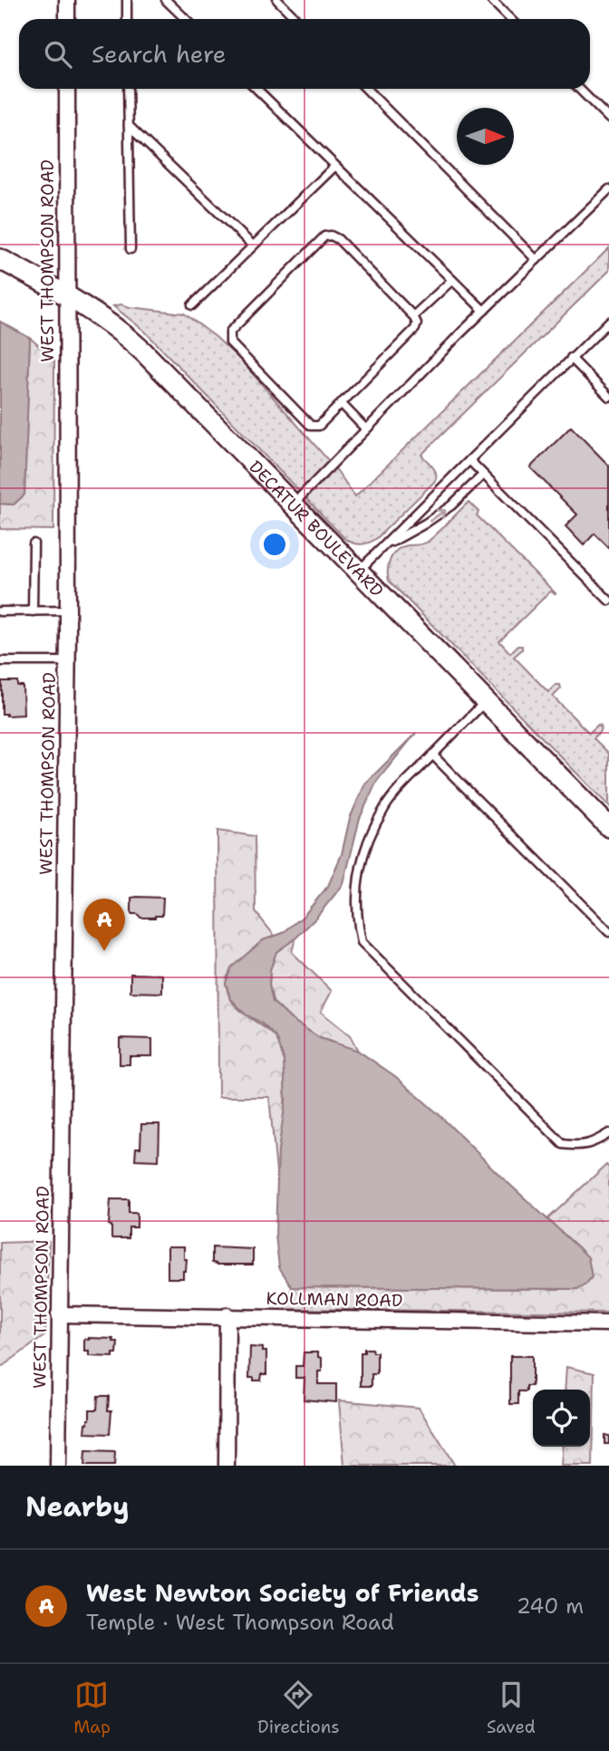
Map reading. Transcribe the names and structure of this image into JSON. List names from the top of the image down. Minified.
{"streets":{"street":["WEST THOMPSON ROAD","DECATUR BOULEVARD","KOLLMAN ROAD"]},"crossings":[["WEST THOMPSON ROAD","DECATUR BOULEVARD"],["WEST THOMPSON ROAD","KOLLMAN ROAD"]],"north":"right","page":{"search":"Search here","pins":"A","heading":"Nearby","list":[{"mark":"A","name":"West Newton Society of Friends","note":"Temple · West Thompson Road","value":"240 m"}],"nav":["Map","Directions","Saved"]}}
